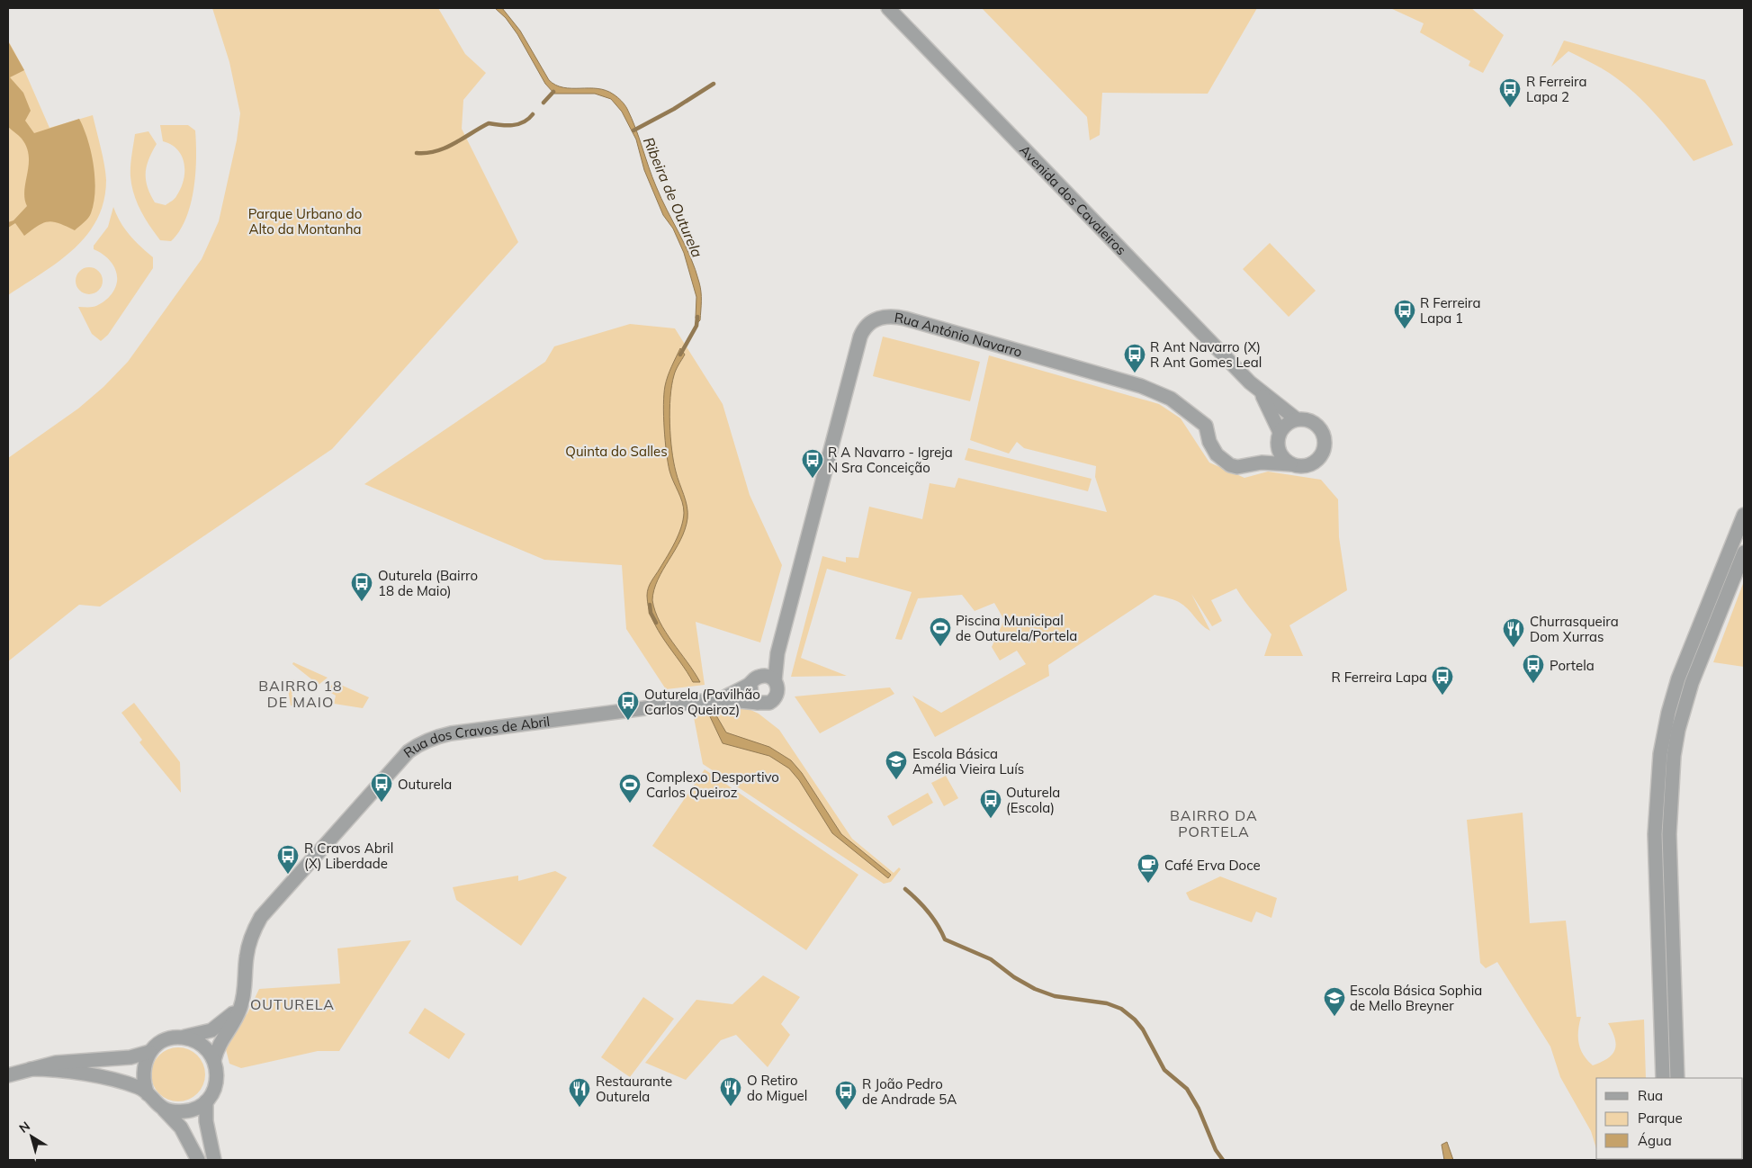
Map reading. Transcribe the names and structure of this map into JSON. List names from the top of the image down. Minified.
{"streets":{"street":["Avenida dos Cavaleiros","Rua António Navarro","Rua dos Cravos de Abril"]},"crossings":[["Avenida dos Cavaleiros","Rua António Navarro"],["Rua António Navarro","Rua dos Cravos de Abril"]],"districts":["BAIRRO 18 DE MAIO","BAIRRO DA PORTELA","OUTURELA"],"water":["Ribeira de Outurela"],"parks":["Parque Urbano do Alto da Montanha","Quinta do Salles"],"places":{"bus stop":["R Ferreira Lapa 2","R Ferreira Lapa 1","R Ant Navarro (X) R Ant Gomes Leal","R A Navarro - Igreja N Sra Conceição","Outurela (Bairro 18 de Maio)","Portela","R Ferreira Lapa","Outurela (Pavilhão Carlos Queiroz)","Outurela","Outurela (Escola)","R Cravos Abril (X) Liberdade","R João Pedro de Andrade 5A"],"sports":["Piscina Municipal de Outurela/Portela","Complexo Desportivo Carlos Queiroz"],"restaurant":["Churrasqueira Dom Xurras","O Retiro do Miguel","Restaurante Outurela"],"school or university":["Escola Básica Amélia Vieira Luís","Escola Básica Sophia de Mello Breyner"],"cafe":["Café Erva Doce"]},"legend":["Rua","Parque","Água"],"north":"top left"}
